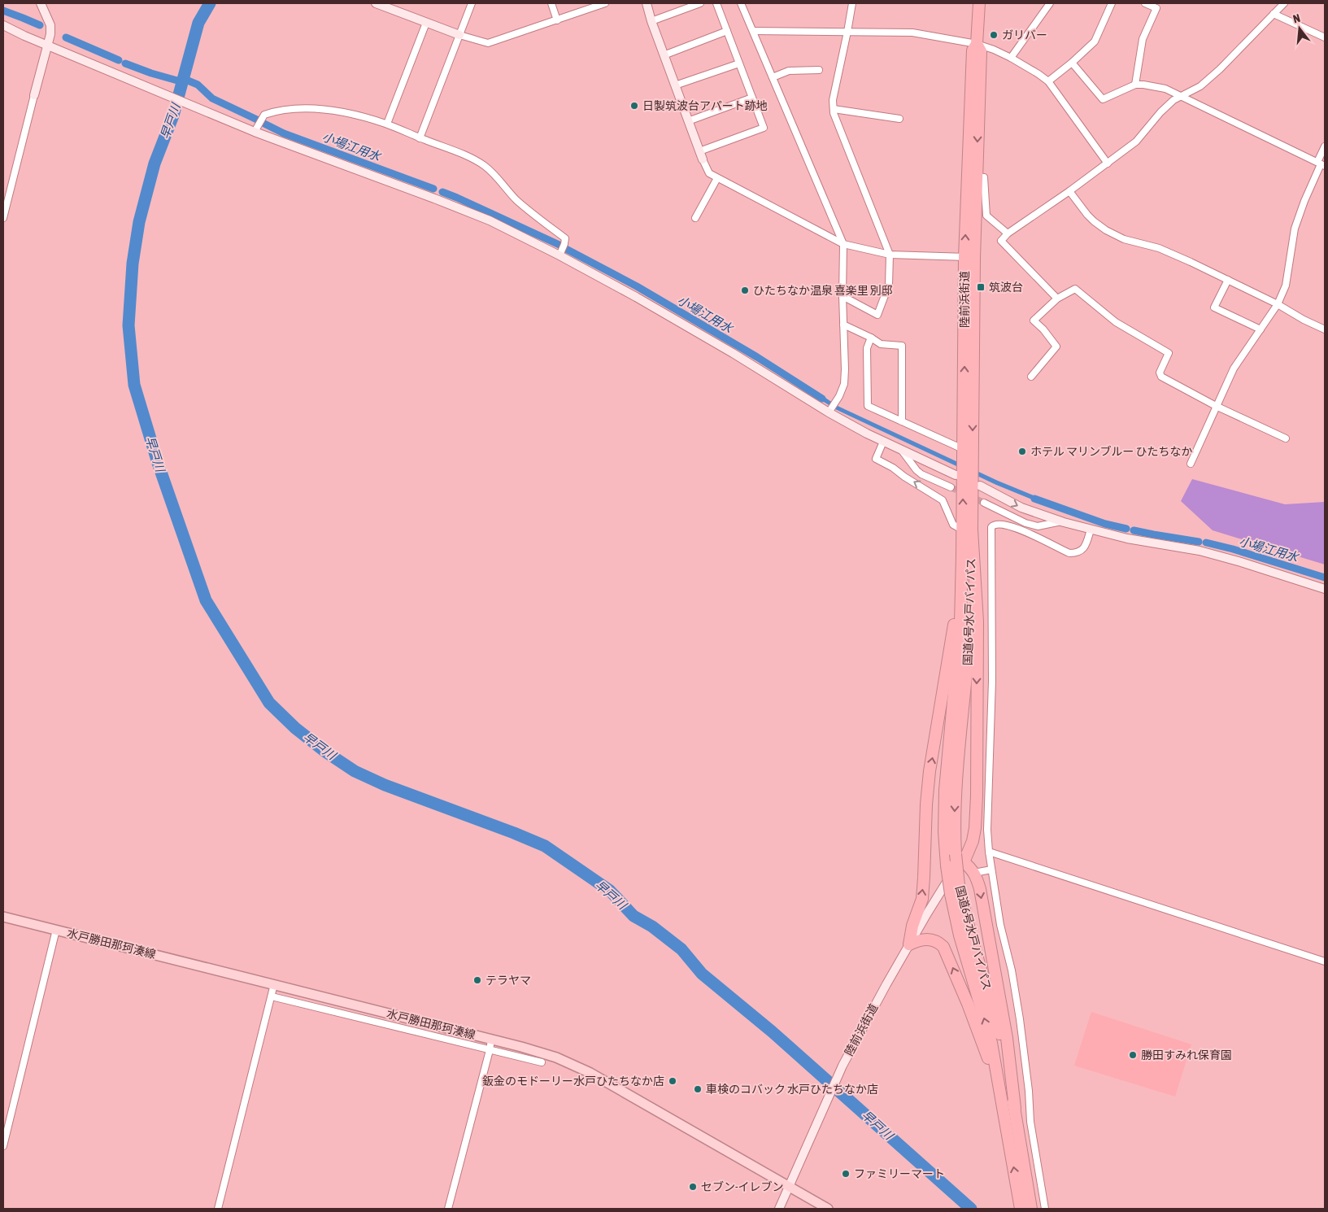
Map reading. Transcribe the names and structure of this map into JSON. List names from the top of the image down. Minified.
{"streets":{"highway":["陸前浜街道","国道6号水戸バイパス"],"main road":["水戸勝田那珂湊線"]},"crossings":[["陸前浜街道","国道6号水戸バイパス"],["陸前浜街道","水戸勝田那珂湊線"]],"water":["早戸川","小場江用水"],"places":{"other":["ガリバー","日製筑波台アパート跡地","ひたちなか温泉 喜楽里 別邸","ホテル マリンブルー ひたちなか","テラヤマ","勝田すみれ保育園","鈑金のモドーリー水戸ひたちなか店","車検のコバック 水戸ひたちなか店","ファミリーマート","セブン-イレブン"],"transit":["筑波台"]},"north":"top"}
